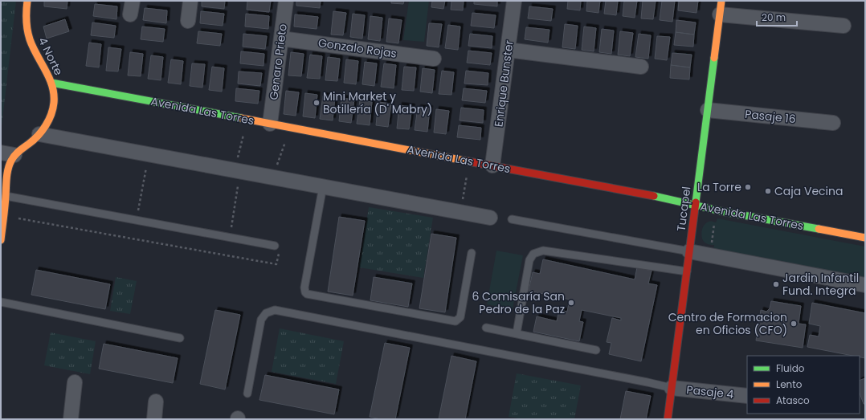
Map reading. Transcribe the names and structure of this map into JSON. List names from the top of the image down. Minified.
{"streets":{"street":["Gonzalo Rojas","4 Norte","Genaro Prieto","Enrique Bunster","Avenida Las Torres","Pasaje 16","Tucapel","Pasaje 4"]},"crossings":[["Gonzalo Rojas","Genaro Prieto"],["4 Norte","Avenida Las Torres"],["Genaro Prieto","Avenida Las Torres"],["Enrique Bunster","Avenida Las Torres"],["Avenida Las Torres","Tucapel"],["Pasaje 16","Tucapel"],["Tucapel","Pasaje 4"]],"places":["Mini Market y Botillería (D' Mabry)","La Torre","Caja Vecina","Jardin Infantil Fund. Integra","6 Comisaría San Pedro de la Paz","Centro de Formacion en Oficios (CFO)"],"legend":["Fluido","Lento","Atasco"],"scale_bar":"20 m"}
